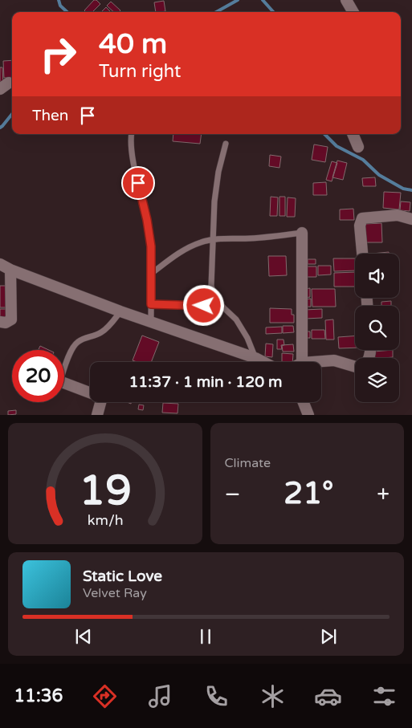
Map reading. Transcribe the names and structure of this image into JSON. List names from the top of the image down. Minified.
{"page":{"turn":["40 m","Turn right"],"then":"Then","limit":"20","trip":"11:37 · 1 min · 120 m","tile":"Climate","heat":["−","21°","+"],"song":["Static Love","Velvet Ray"],"tabs":"11:36","gauge":["19","km/h"]}}
